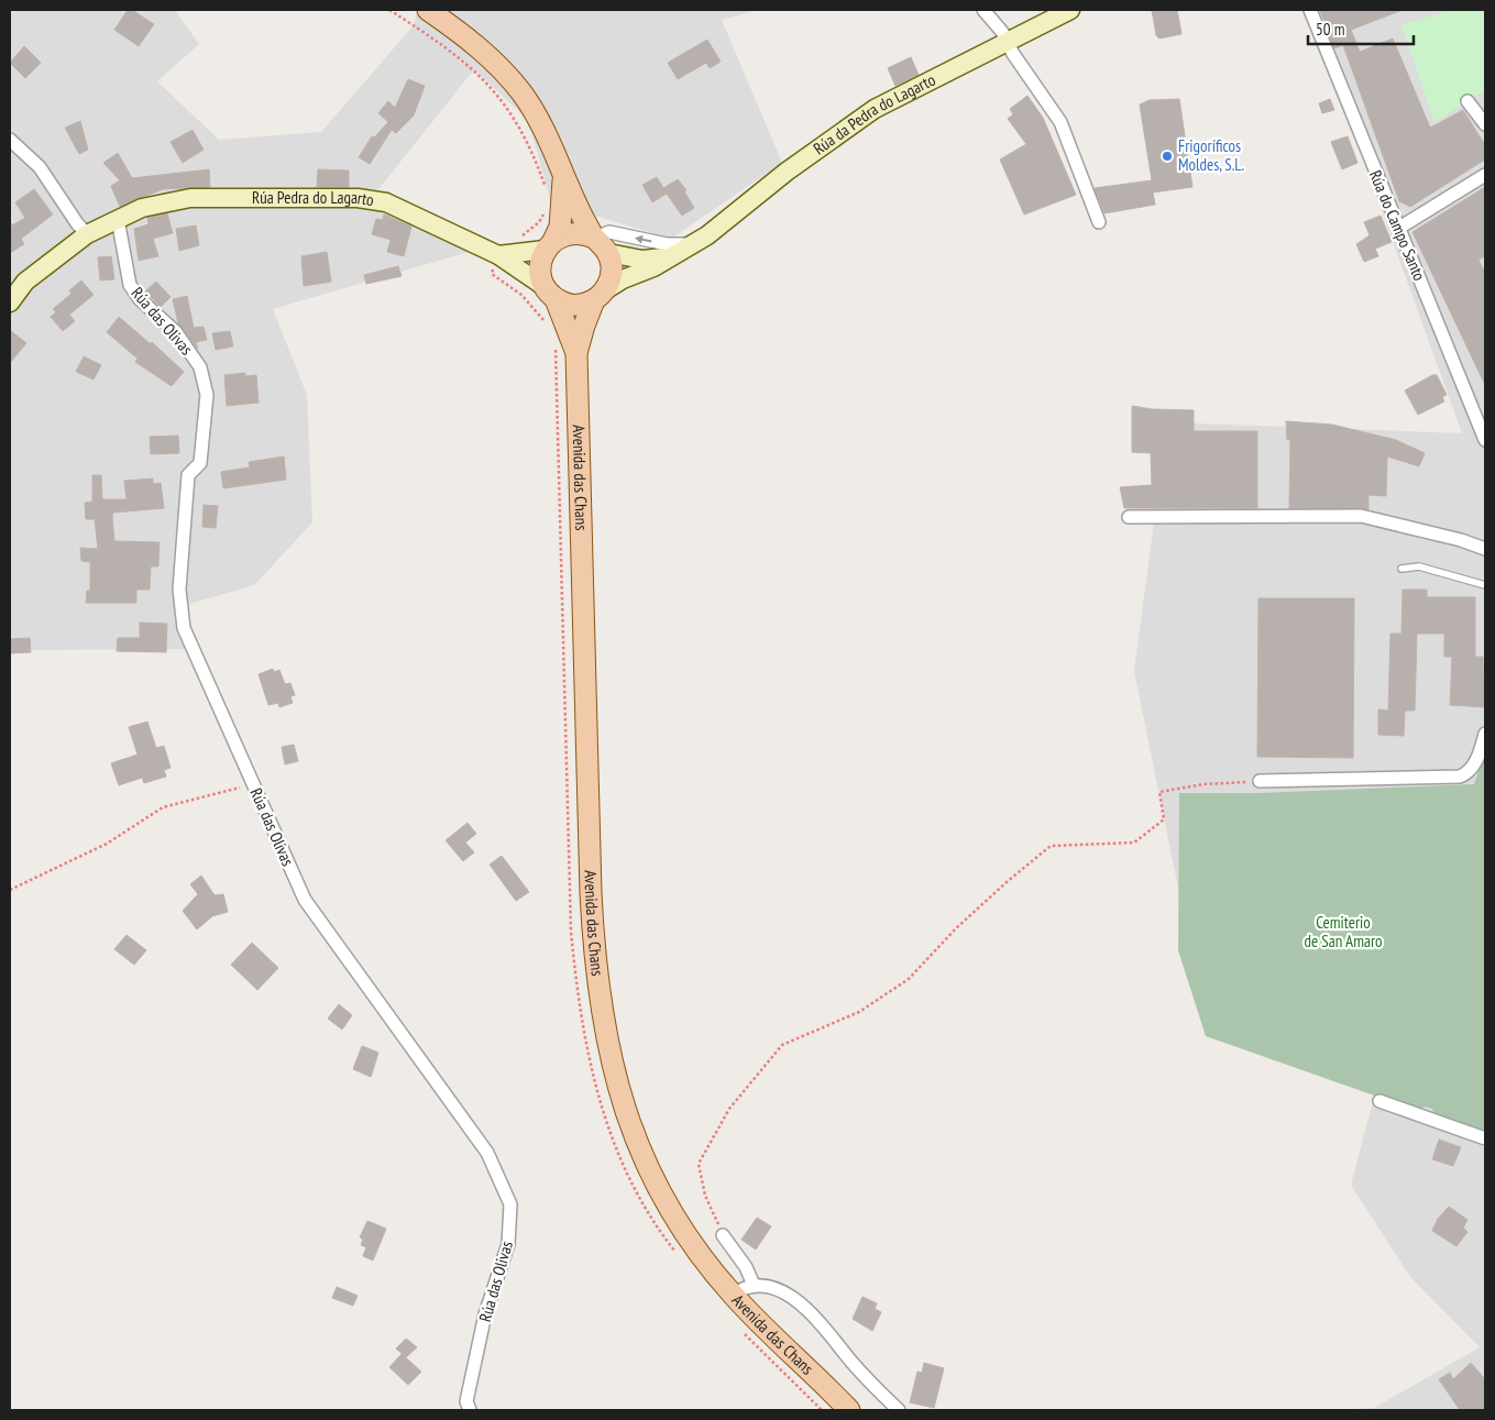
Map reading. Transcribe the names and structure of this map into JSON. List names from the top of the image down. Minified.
{"streets":{"main road":["Avenida das Chans"],"street":["Rúa da Pedra do Lagarto","Rúa Pedra do Lagarto","Rúa do Campo Santo","Rúa das Olivas"]},"crossings":[["Rúa da Pedra do Lagarto","Rúa Pedra do Lagarto"],["Rúa da Pedra do Lagarto","Avenida das Chans"],["Rúa Pedra do Lagarto","Rúa das Olivas"],["Rúa Pedra do Lagarto","Avenida das Chans"]],"parks":["Cemiterio de San Amaro"],"places":["Frigoríficos Moldes, S.L."],"scale_bar":"50 m"}
